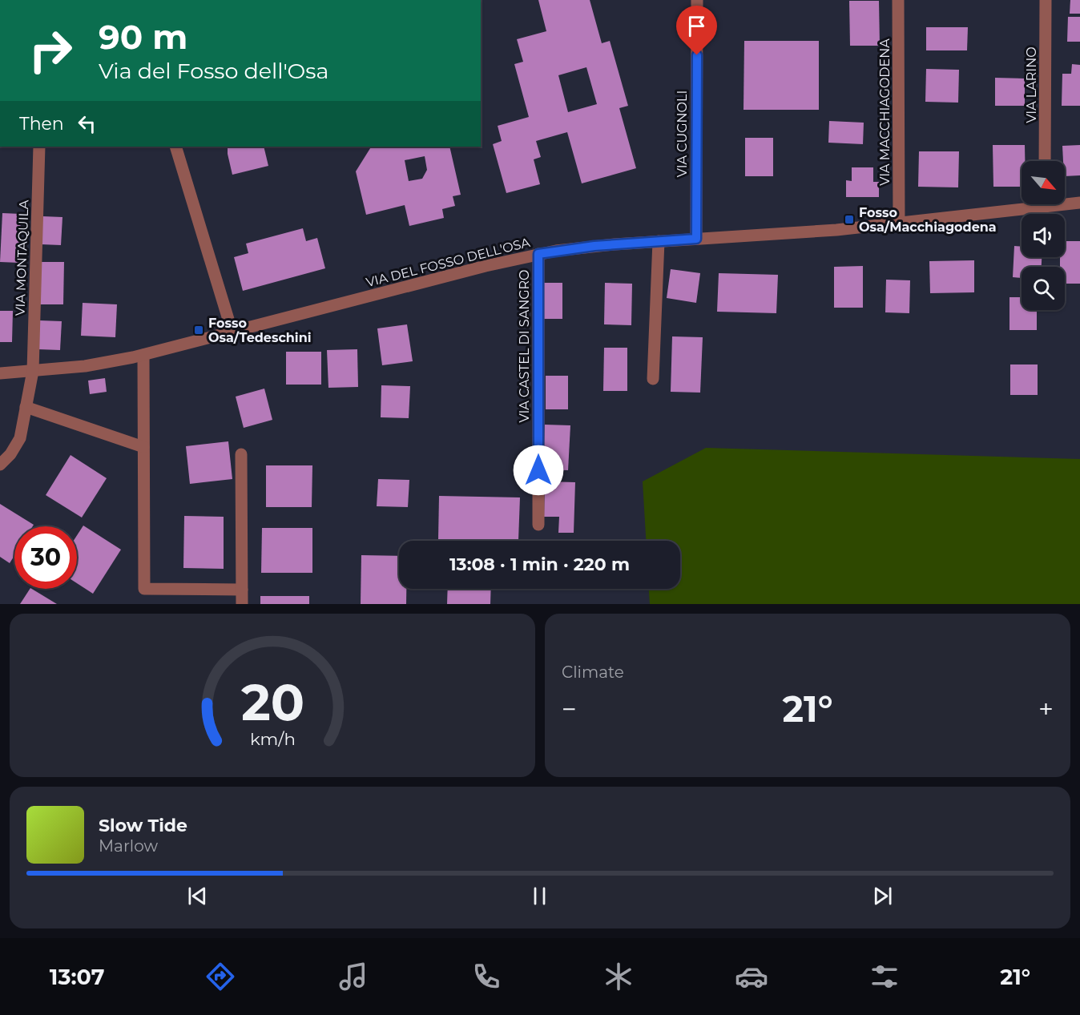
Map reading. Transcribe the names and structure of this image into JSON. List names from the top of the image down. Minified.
{"streets":{"street":["VIA LARINO","VIA MACCHIAGODENA","VIA CUGNOLI","VIA MONTAQUILA","VIA DEL FOSSO DELL'OSA","VIA CASTEL DI SANGRO"]},"crossings":[["VIA MACCHIAGODENA","VIA DEL FOSSO DELL'OSA"],["VIA CUGNOLI","VIA DEL FOSSO DELL'OSA"],["VIA MONTAQUILA","VIA DEL FOSSO DELL'OSA"],["VIA DEL FOSSO DELL'OSA","VIA CASTEL DI SANGRO"]],"places":{"transit":["Fosso Osa/Macchiagodena","Fosso Osa/Tedeschini"]},"north":"bottom right","page":{"turn":["90 m","Via del Fosso dell'Osa"],"then":"Then","limit":"30","trip":"13:08 · 1 min · 220 m","tile":"Climate","heat":["−","21°","+"],"song":["Slow Tide","Marlow"],"tabs":["13:07","21°"],"gauge":["20","km/h"]}}
